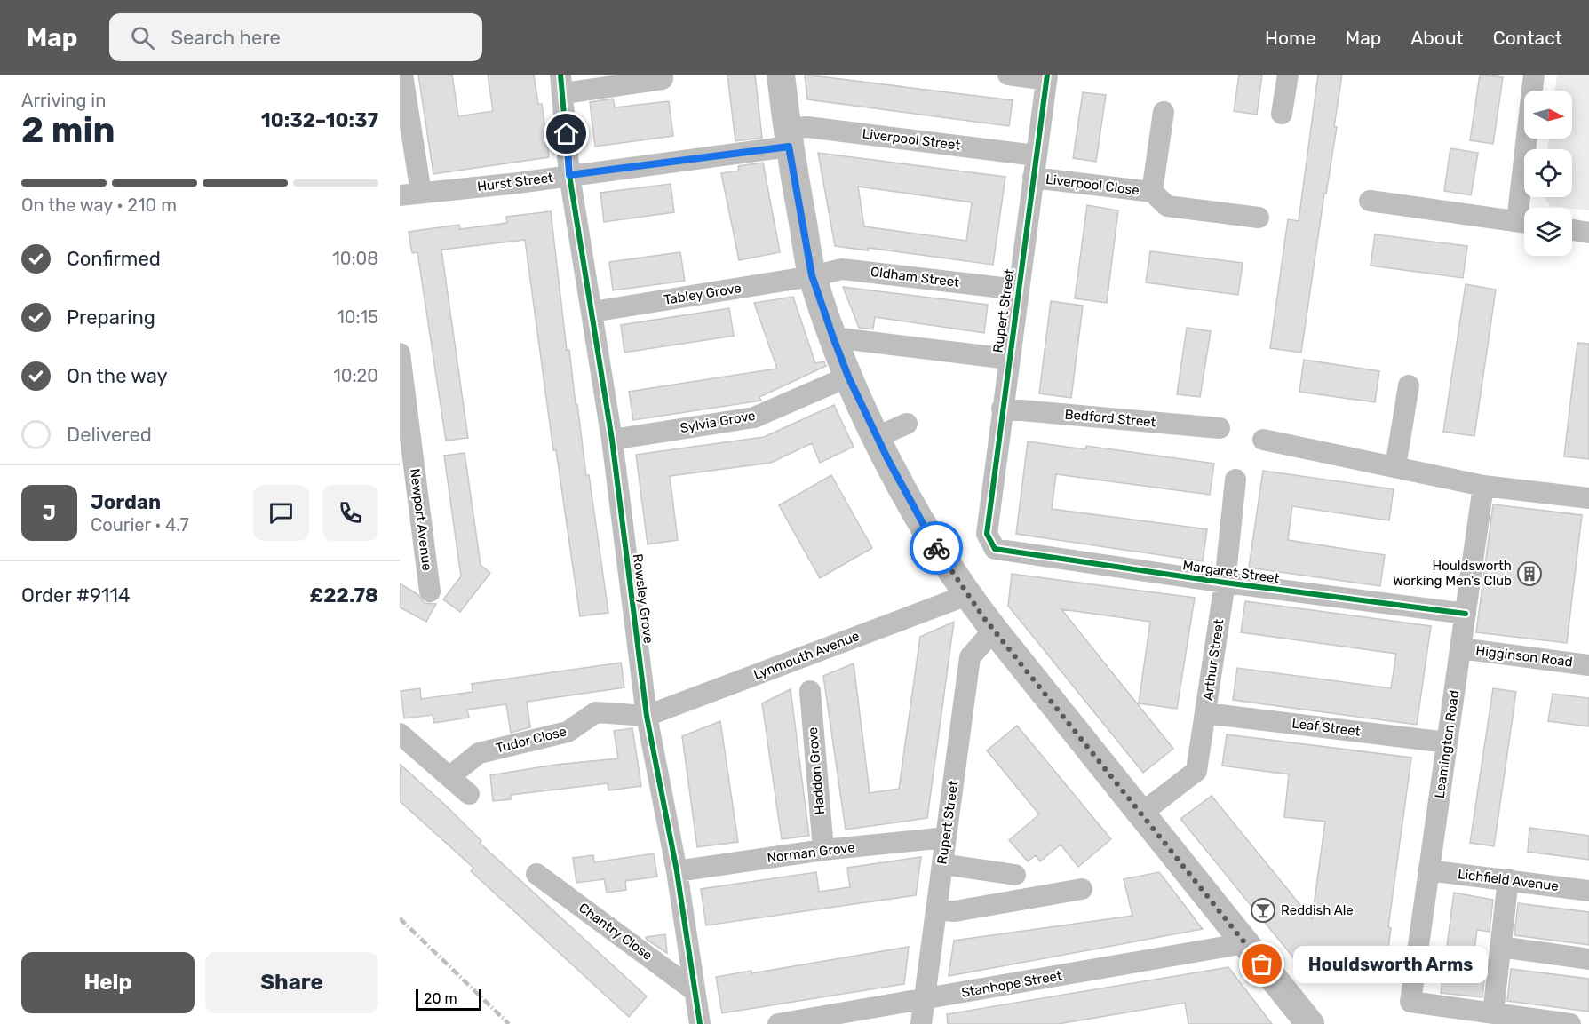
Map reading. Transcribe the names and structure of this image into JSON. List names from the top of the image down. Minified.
{"streets":{"street":["Liverpool Street","Hurst Street","Liverpool Close","Oldham Street","Tabley Grove","Rupert Street","Bedford Street","Sylvia Grove","Newport Avenue","Margaret Street","Rowsley Grove","Lynmouth Avenue","Higginson Road","Arthur Street","Leaf Street","Tudor Close","Leamington Road","Haddon Grove","Norman Grove","Lichfield Avenue","Chantry Close","Stanhope Street"]},"crossings":[["Liverpool Street","Hurst Street"],["Liverpool Street","Rupert Street"],["Hurst Street","Rowsley Grove"],["Liverpool Close","Rupert Street"],["Oldham Street","Tabley Grove"],["Oldham Street","Rupert Street"],["Tabley Grove","Rowsley Grove"],["Rupert Street","Bedford Street"],["Rupert Street","Margaret Street"],["Rupert Street","Norman Grove"],["Rupert Street","Stanhope Street"],["Sylvia Grove","Rowsley Grove"],["Margaret Street","Arthur Street"],["Margaret Street","Leamington Road"],["Rowsley Grove","Lynmouth Avenue"],["Rowsley Grove","Tudor Close"],["Rowsley Grove","Norman Grove"],["Rowsley Grove","Chantry Close"],["Lynmouth Avenue","Tudor Close"],["Higginson Road","Leamington Road"],["Arthur Street","Leaf Street"],["Leaf Street","Leamington Road"],["Leamington Road","Lichfield Avenue"],["Haddon Grove","Norman Grove"]],"places":{"building":["Houldsworth Working Men's Club"],"bar":["Reddish Ale"],"other":["Houldsworth Arms"]},"scale_bar":"20 m","north":"right","page":{"header":"Map","search":"Search here","nav":["Home","Map","About","Contact"],"heading":["2 min","Arriving in","10:32–10:37"],"panel":["Jordan","Courier · 4.7","Order #9114","£22.78"],"bar":"On the way · 210 m","list":[["Confirmed","10:08"],["Preparing","10:15"],["On the way","10:20"],"Delivered"],"round":"J","buttons":["Help","Share"],"bubble":"Houldsworth Arms","scale":"20 m"}}
